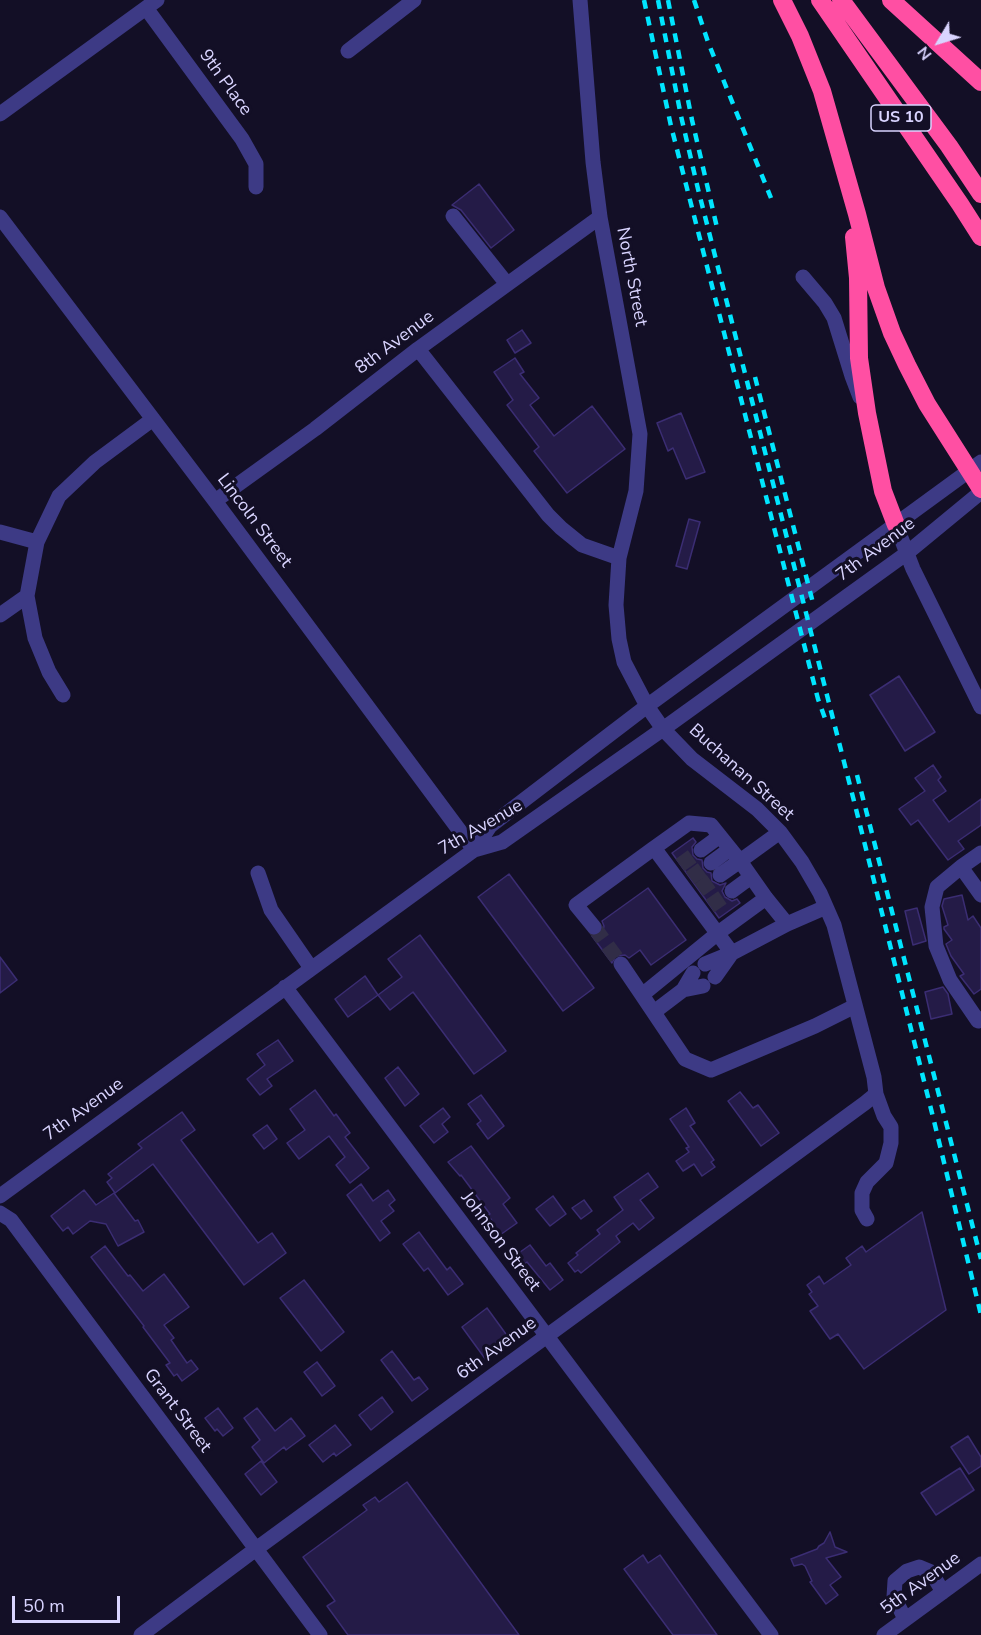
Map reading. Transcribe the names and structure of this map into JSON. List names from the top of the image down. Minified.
{"streets":{"highway":["US 10"],"street":["9th Place","North Street","8th Avenue","Lincoln Street","7th Avenue","Buchanan Street","Johnson Street","6th Avenue","Grant Street","5th Avenue"]},"crossings":[["North Street","8th Avenue"],["North Street","Buchanan Street"],["8th Avenue","Lincoln Street"],["Lincoln Street","7th Avenue"],["7th Avenue","Buchanan Street"],["7th Avenue","Johnson Street"],["Buchanan Street","6th Avenue"],["Johnson Street","6th Avenue"],["6th Avenue","Grant Street"]],"scale_bar":"50 m","north":"bottom left"}
